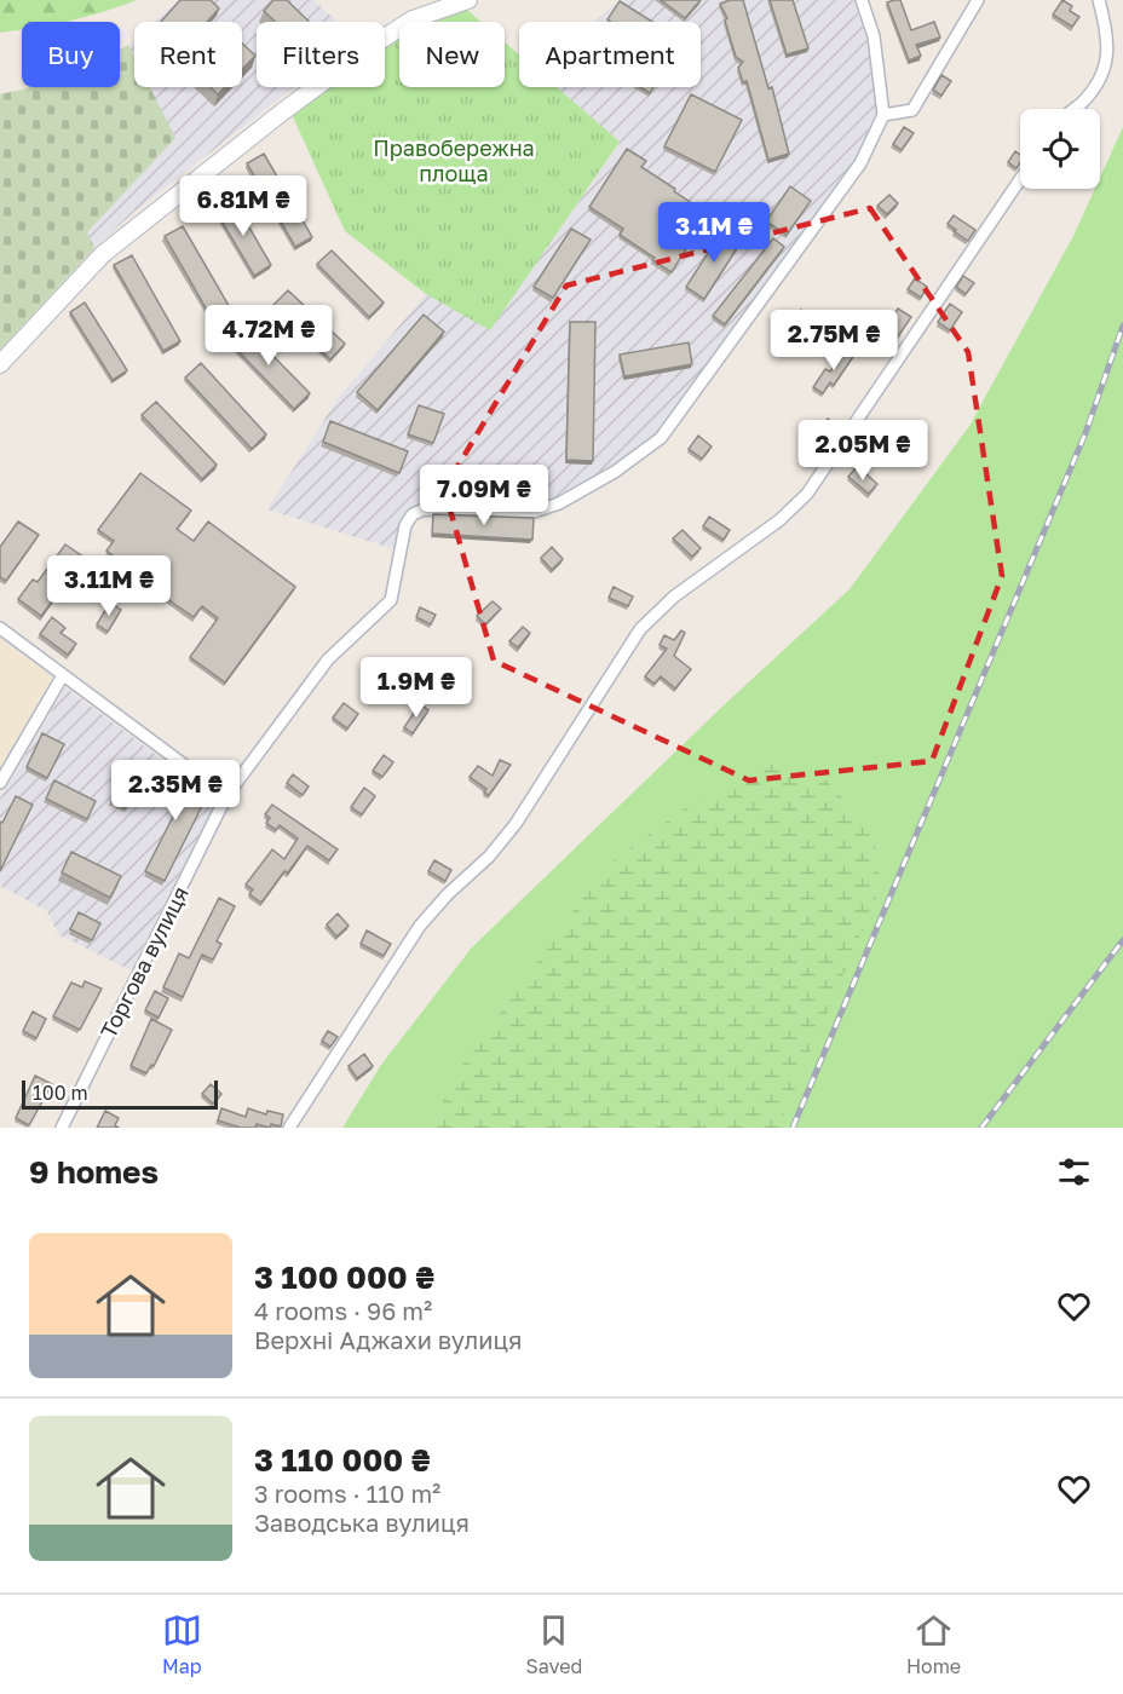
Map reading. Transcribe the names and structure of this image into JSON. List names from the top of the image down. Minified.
{"streets":{"street":["Торгова вулиця"]},"parks":["Правобережна площа"],"scale_bar":"100 m","page":{"chip":["Buy","Rent","Filters","New","Apartment"],"price":["6.81M ₴","3.1M ₴","4.72M ₴","2.75M ₴","2.05M ₴","7.09M ₴","3.11M ₴","1.9M ₴","2.35M ₴"],"scale":"100 m","heading":"9 homes","list":[{"name":"3 100 000 ₴","note":"4 rooms · 96 m² · Верхні Аджахи вулиця"},{"name":"3 110 000 ₴","note":"3 rooms · 110 m² · Заводська вулиця"}],"tabs":["Map","Saved","Home"]}}
